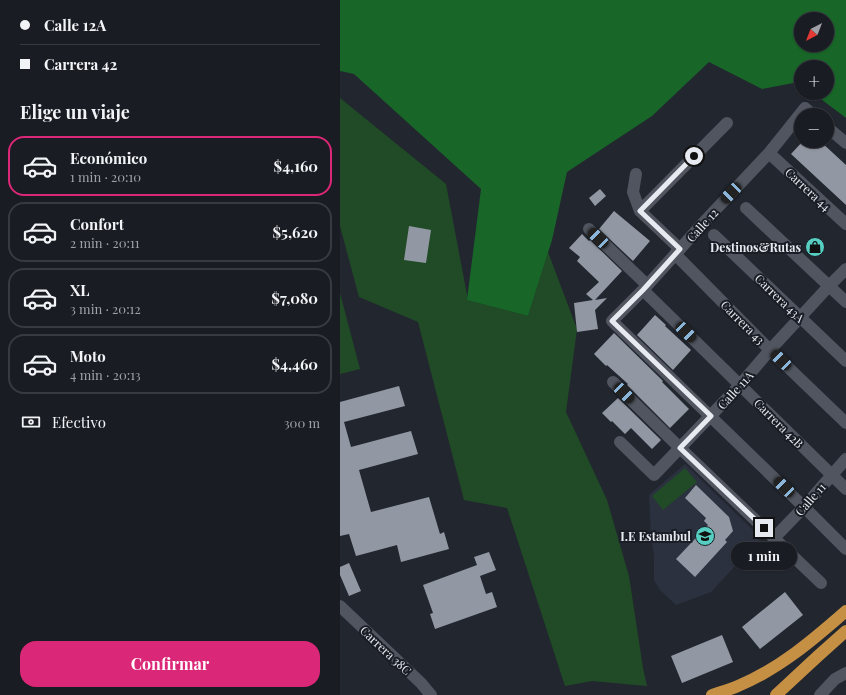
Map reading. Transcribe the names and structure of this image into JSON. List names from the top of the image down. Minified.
{"streets":{"street":["Carrera 44","Calle 12","Carrera 43A","Carrera 43","Calle 11A","Carrera 42B","Calle 11","Carrera 38C"]},"crossings":[["Carrera 44","Calle 12"],["Calle 12","Carrera 43"],["Calle 12","Calle 11A"],["Calle 12","Carrera 42B"],["Carrera 43A","Calle 11A"],["Carrera 43","Calle 11A"],["Calle 11A","Carrera 42B"],["Carrera 42B","Calle 11"]],"places":{"shop":["Destinos&Rutas"],"school or university":["I.E Estambul"]},"north":"bottom left","page":{"banner":["Calle 12A","Carrera 42"],"map_buttons":["+","−"],"heading":"Elige un viaje","list":[{"name":"Económico","note":"1 min · 20:10","value":"$4,160"},{"name":"Confort","note":"2 min · 20:11","value":"$5,620"},{"name":"XL","note":"3 min · 20:12","value":"$7,080"},{"name":"Moto","note":"4 min · 20:13","value":"$4,460"}],"pay":["Efectivo","300 m"],"bubble":"1 min","buttons":"Confirmar"}}
